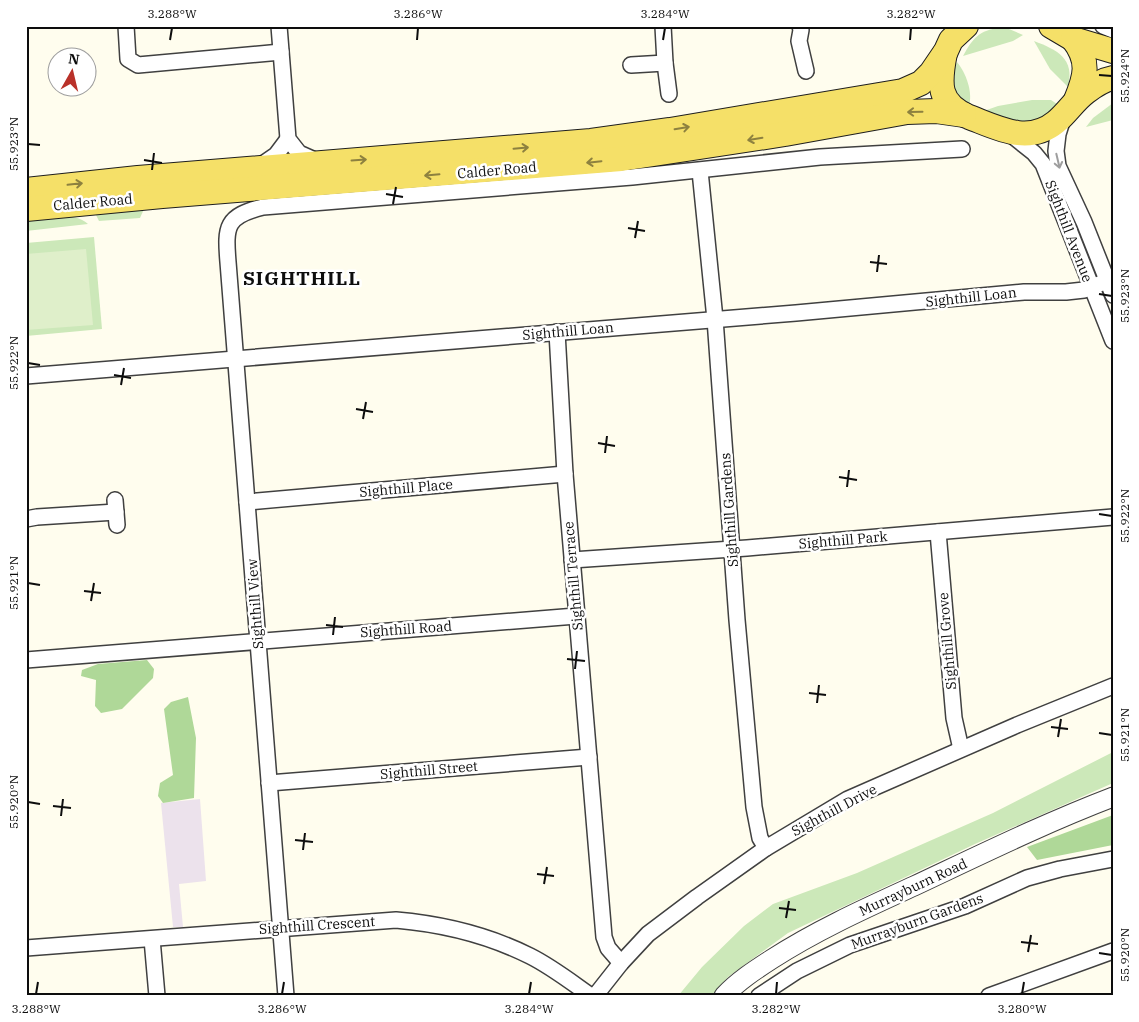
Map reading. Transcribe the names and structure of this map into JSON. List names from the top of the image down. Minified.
{"streets":{"main road":["Calder Road"],"street":["Sighthill Avenue","Sighthill Loan","Sighthill Place","Sighthill Gardens","Sighthill Park","Sighthill Terrace","Sighthill View","Sighthill Road","Sighthill Grove","Sighthill Street","Sighthill Drive","Murrayburn Road","Murrayburn Gardens","Sighthill Crescent"]},"crossings":[["Calder Road","Sighthill Avenue"],["Calder Road","Sighthill Gardens"],["Calder Road","Sighthill View"],["Sighthill Avenue","Sighthill Loan"],["Sighthill Loan","Sighthill Gardens"],["Sighthill Loan","Sighthill Terrace"],["Sighthill Loan","Sighthill View"],["Sighthill Place","Sighthill Terrace"],["Sighthill Place","Sighthill View"],["Sighthill Gardens","Sighthill Park"],["Sighthill Gardens","Sighthill Drive"],["Sighthill Park","Sighthill Terrace"],["Sighthill Park","Sighthill Grove"],["Sighthill Terrace","Sighthill Road"],["Sighthill Terrace","Sighthill Street"],["Sighthill Terrace","Sighthill Drive"],["Sighthill View","Sighthill Road"],["Sighthill View","Sighthill Street"],["Sighthill View","Sighthill Crescent"],["Sighthill Grove","Sighthill Drive"]],"districts":["SIGHTHILL"],"north":"top","coordinates":["3.288°W","3.286°W","3.284°W","3.282°W","55.924°N","55.923°N","55.922°N","55.921°N","55.920°N","3.280°W"]}
